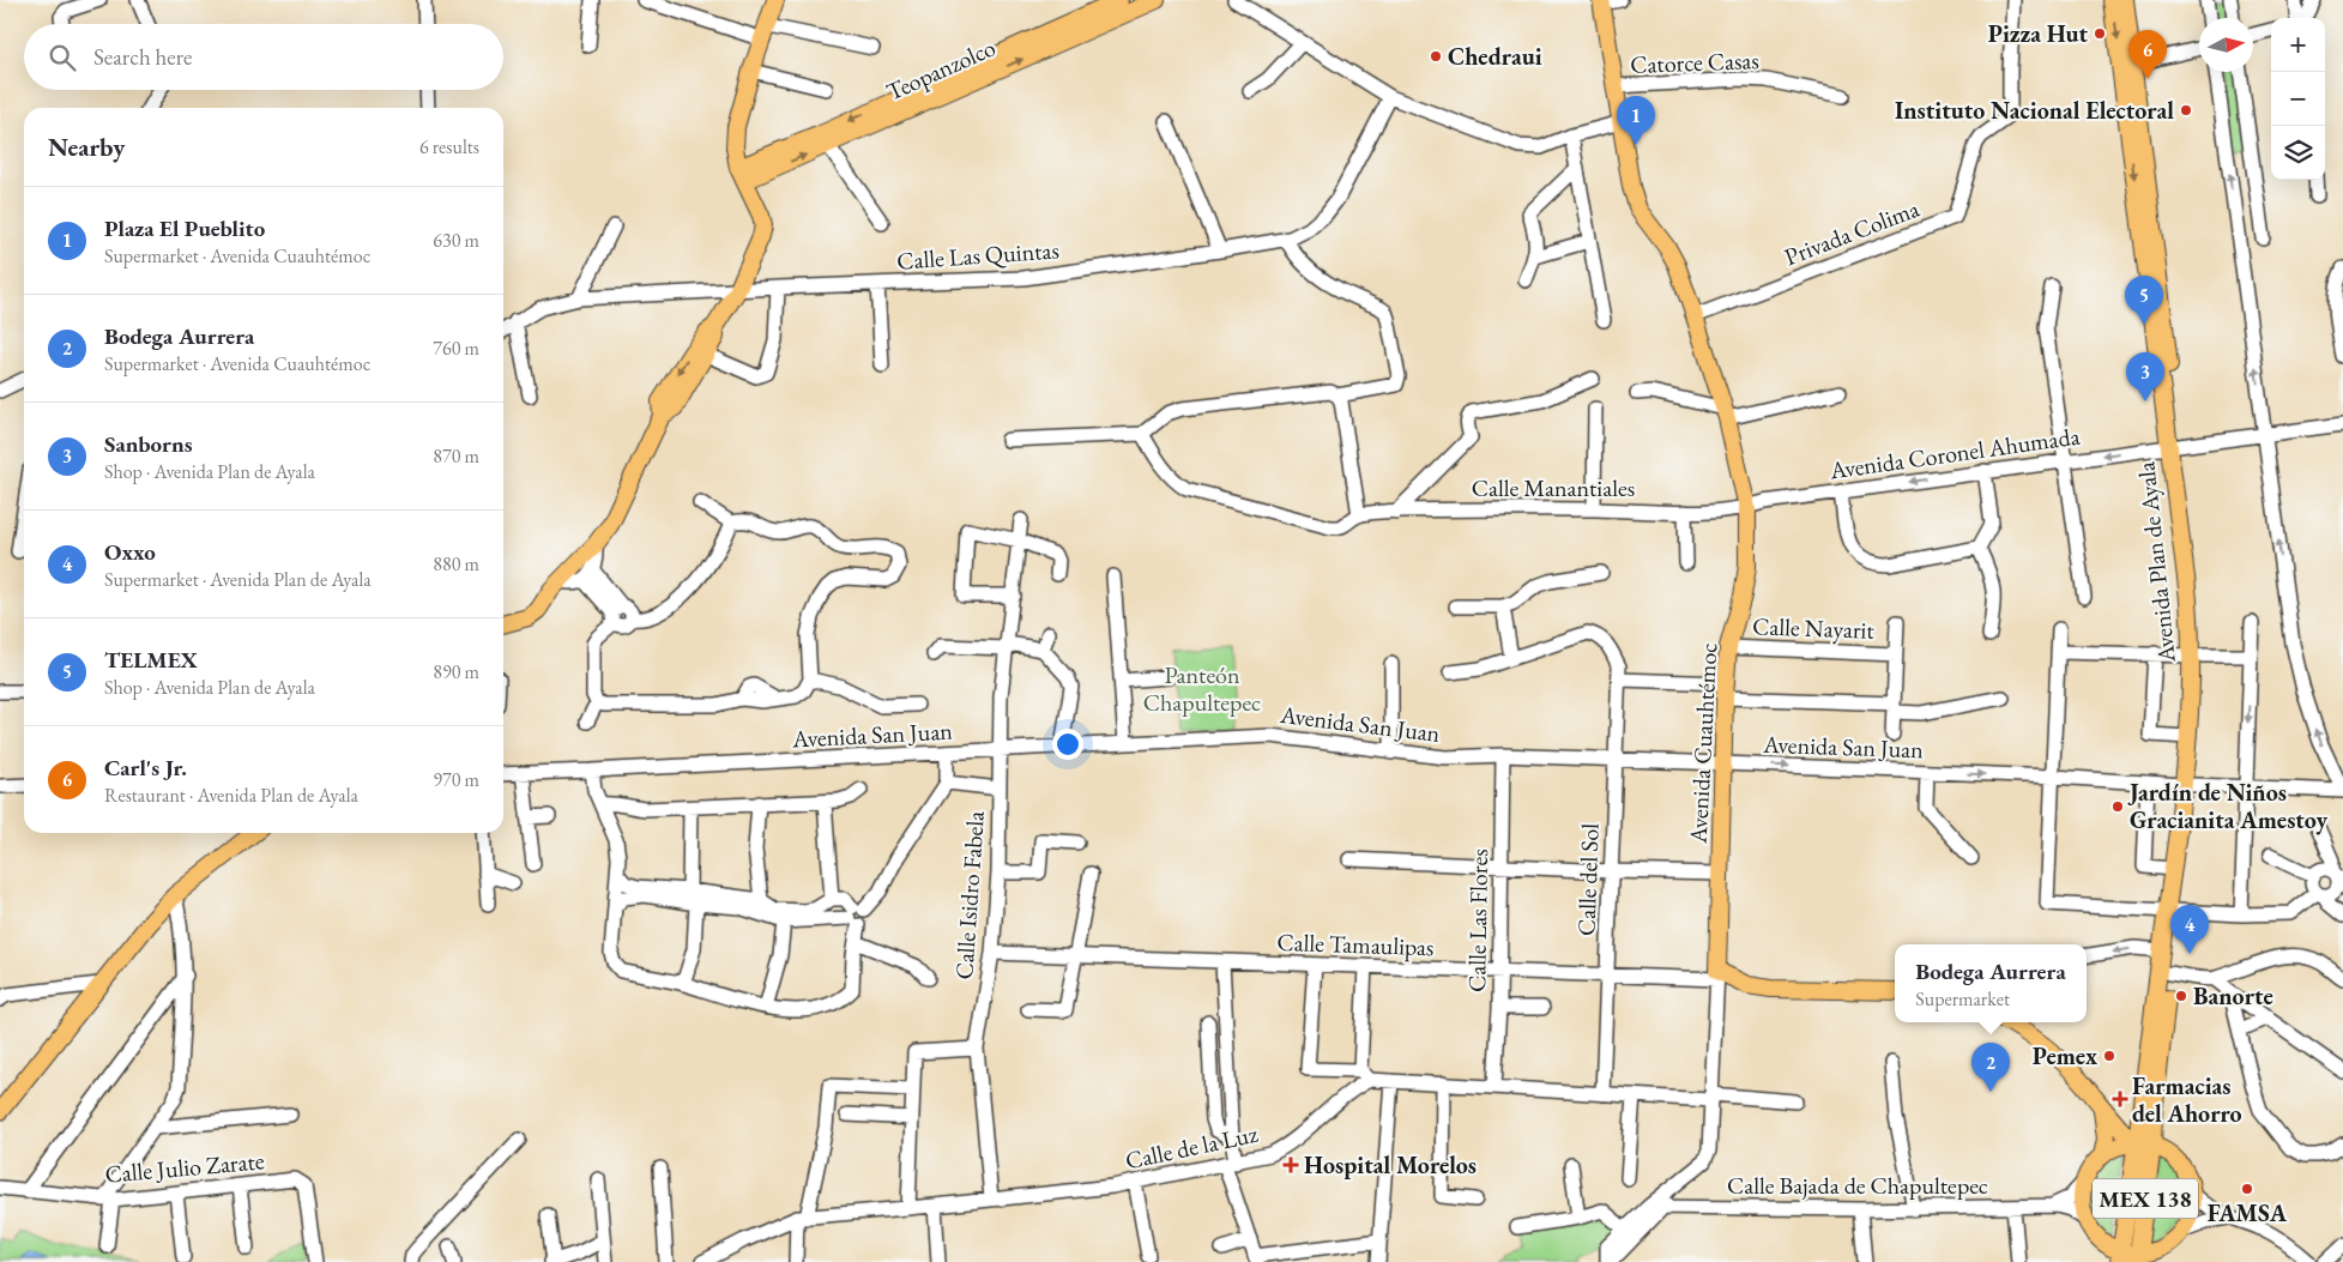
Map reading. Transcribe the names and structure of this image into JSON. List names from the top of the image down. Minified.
{"streets":{"main road":["Teopanzolco","Avenida Plan de Ayala","Avenida Cuauhtémoc","MEX 138"],"street":["Catorce Casas","Privada Colima","Calle Las Quintas","Avenida Coronel Ahumada","Calle Manantiales","Calle Nayarit","Avenida San Juan","Calle del Sol","Calle Isidro Fabela","Calle Las Flores","Calle Tamaulipas","Calle de la Luz","Calle Julio Zarate","Calle Bajada de Chapultepec"]},"crossings":[["Catorce Casas","Avenida Cuauhtémoc"],["Privada Colima","Avenida Cuauhtémoc"],["Avenida Coronel Ahumada","Calle Manantiales"],["Avenida Coronel Ahumada","Avenida Plan de Ayala"],["Avenida Coronel Ahumada","Avenida Cuauhtémoc"],["Calle Manantiales","Avenida Cuauhtémoc"],["Avenida Plan de Ayala","Avenida San Juan"],["Calle Nayarit","Avenida Cuauhtémoc"],["Avenida San Juan","Avenida Cuauhtémoc"],["Avenida San Juan","Calle del Sol"],["Avenida San Juan","Calle Isidro Fabela"],["Avenida San Juan","Calle Las Flores"],["Avenida Cuauhtémoc","Calle Tamaulipas"],["Calle del Sol","Calle Tamaulipas"],["Calle Isidro Fabela","Calle Tamaulipas"],["Calle Isidro Fabela","Calle de la Luz"],["Calle Las Flores","Calle Tamaulipas"]],"one_way":["Avenida Coronel Ahumada"],"parks":["Panteón Chapultepec"],"places":{"other":["Pizza Hut","Chedraui","Instituto Nacional Electoral","Jardín de Niños Gracianita Amestoy","Banorte","Pemex","FAMSA"],"health":["Farmacias del Ahorro","Hospital Morelos"]},"north":"right","page":{"map_buttons":["+","−"],"search":"Search here","pins":["6","1","5","3","4","2"],"heading":["Nearby","6 results"],"list":[{"mark":"1","name":"Plaza El Pueblito","note":"Supermarket · Avenida Cuauhtémoc","value":"630 m"},{"mark":"2","name":"Bodega Aurrera","note":"Supermarket · Avenida Cuauhtémoc","value":"760 m"},{"mark":"3","name":"Sanborns","note":"Shop · Avenida Plan de Ayala","value":"870 m"},{"mark":"4","name":"Oxxo","note":"Supermarket · Avenida Plan de Ayala","value":"880 m"},{"mark":"5","name":"TELMEX","note":"Shop · Avenida Plan de Ayala","value":"890 m"},{"mark":"6","name":"Carl's Jr.","note":"Restaurant · Avenida Plan de Ayala","value":"970 m"}],"popup":["Bodega Aurrera","Supermarket"]}}
